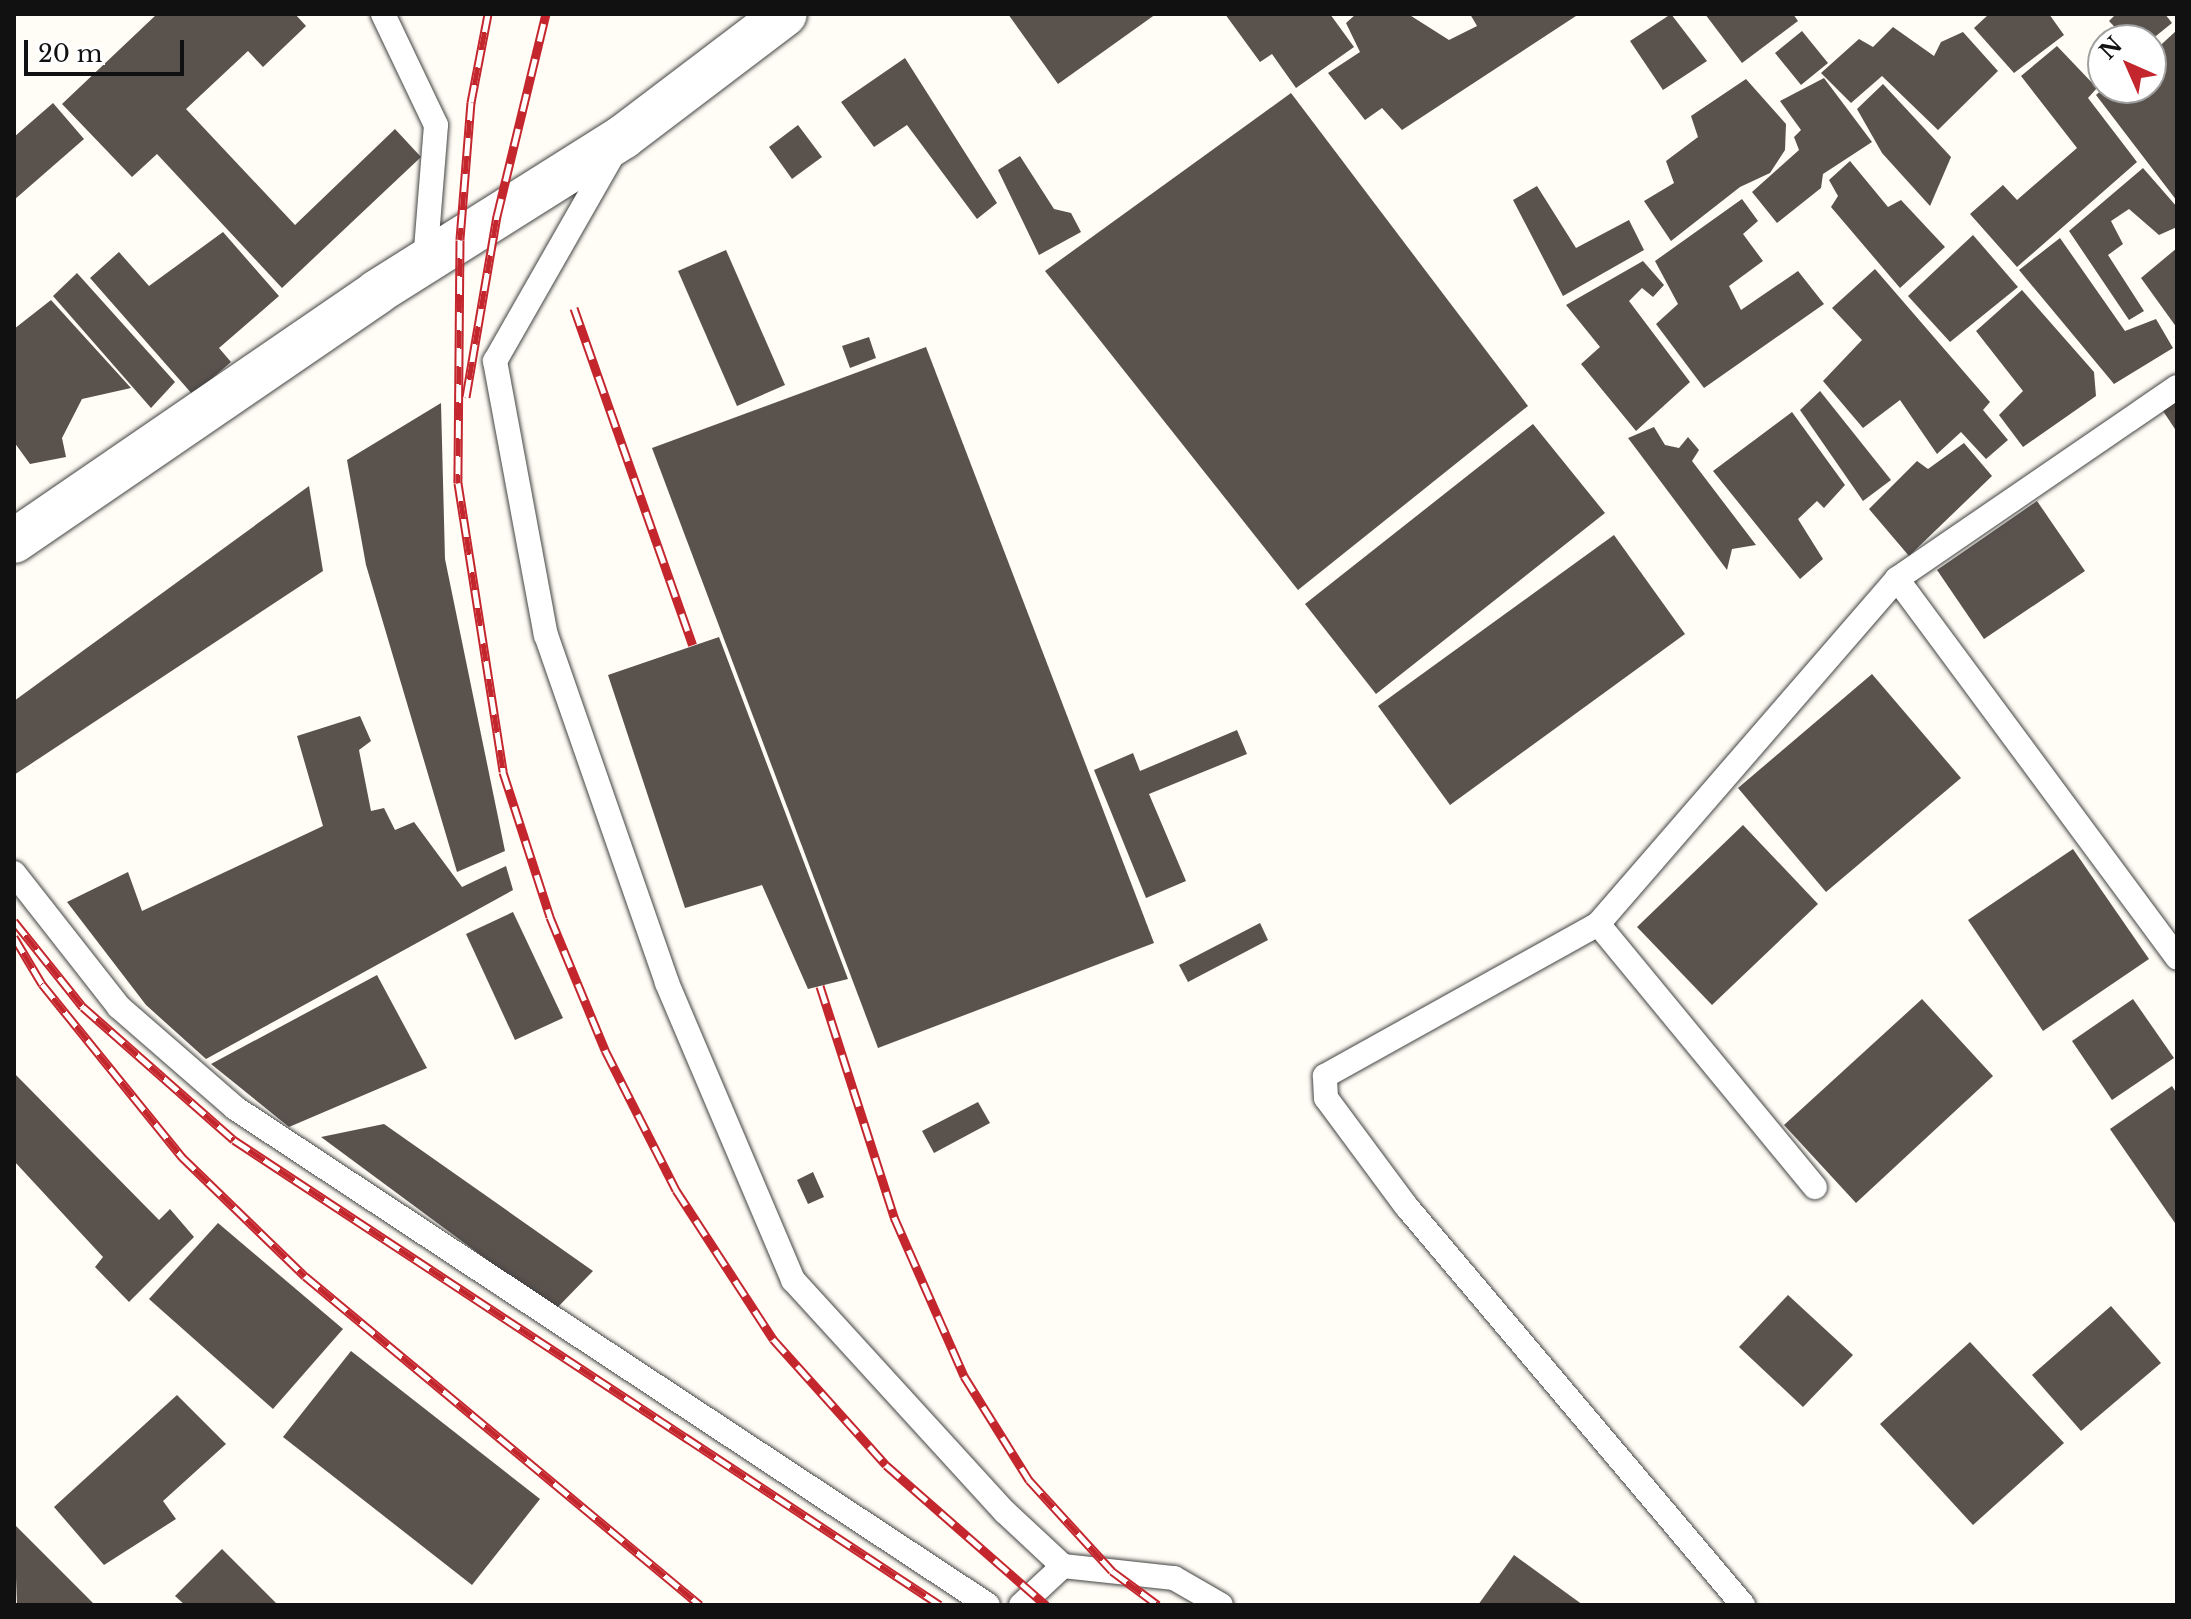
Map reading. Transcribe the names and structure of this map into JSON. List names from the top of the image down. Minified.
{"scale_bar":"20 m","north":"top left"}
